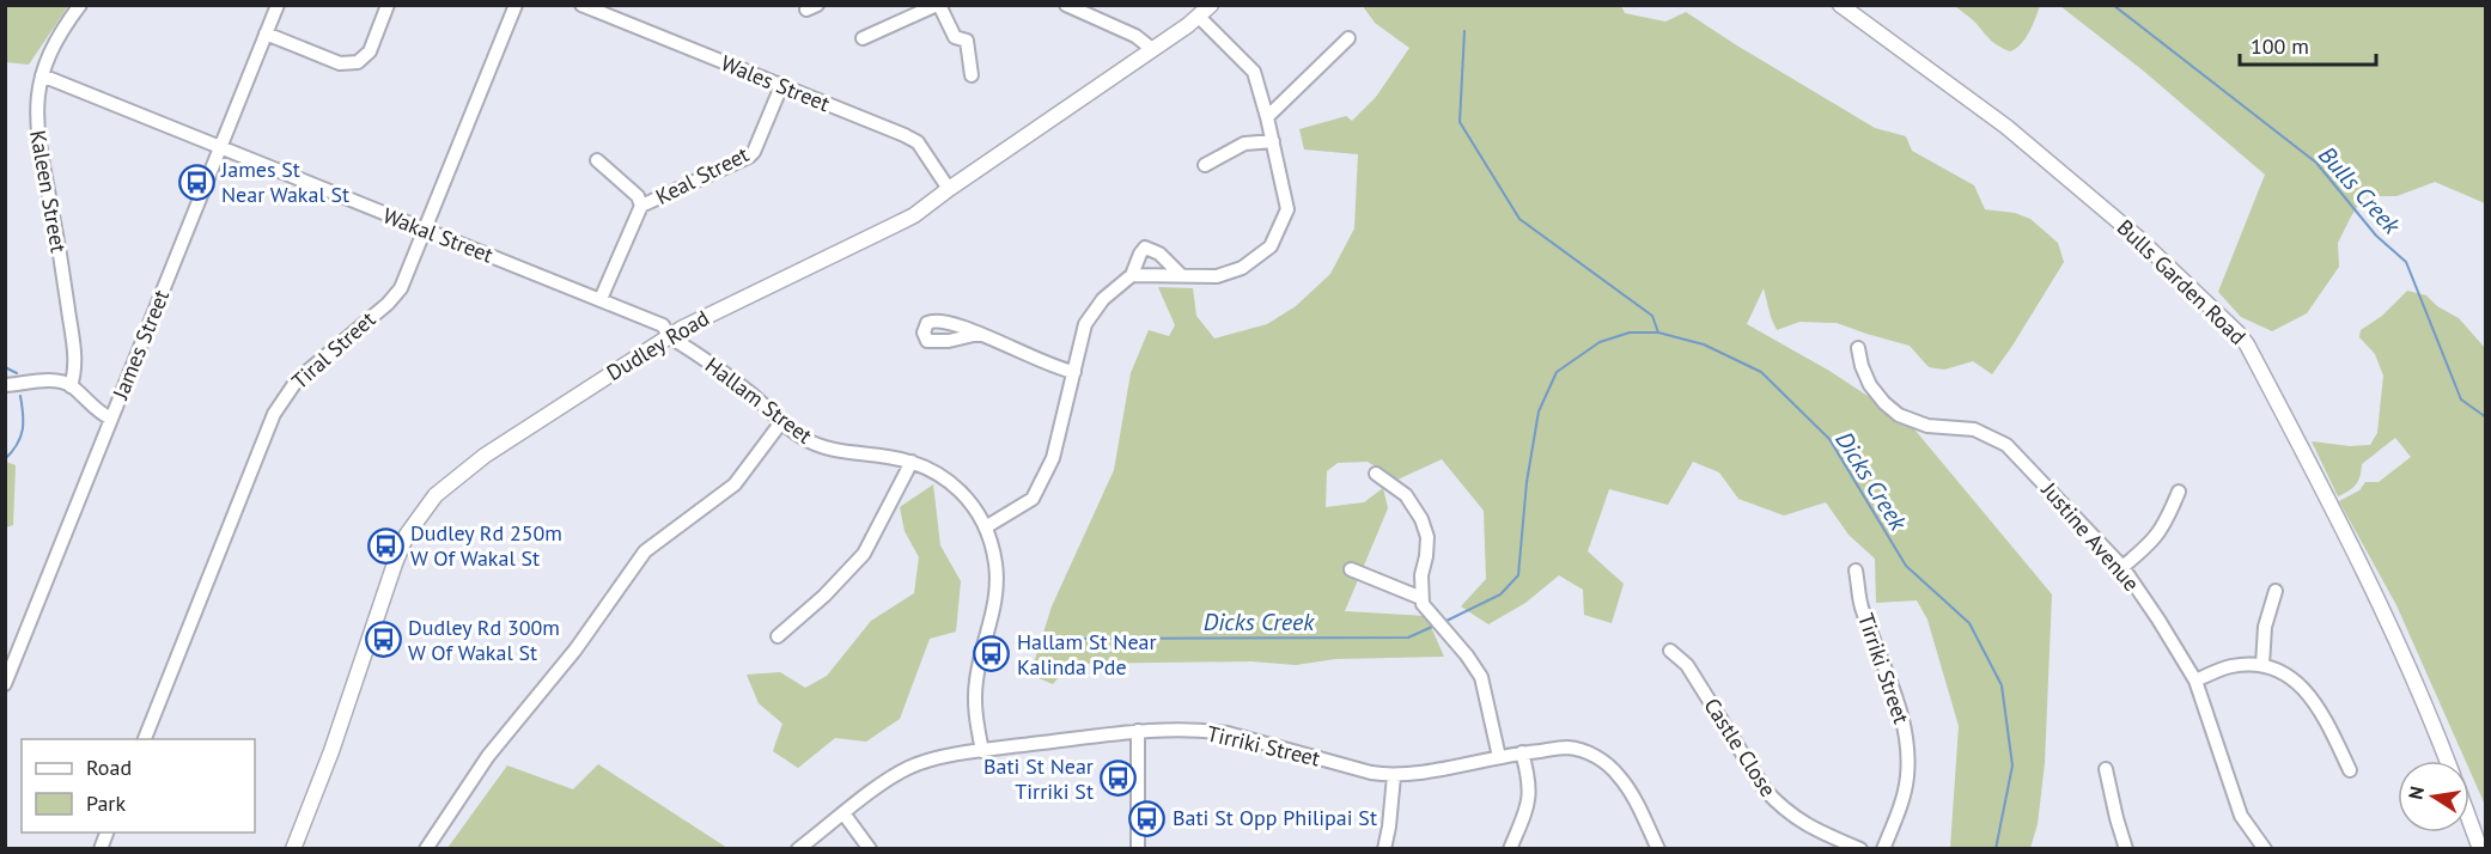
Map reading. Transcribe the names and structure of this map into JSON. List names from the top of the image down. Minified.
{"streets":{"main road":["Bulls Garden Road","Dudley Road"],"street":["Wales Street","Keal Street","Kaleen Street","Wakal Street","James Street","Tiral Street","Hallam Street","Justine Avenue","Tirriki Street","Castle Close"]},"crossings":[["Wales Street","Keal Street"],["Wales Street","Dudley Road"],["Keal Street","Wakal Street"],["Kaleen Street","Wakal Street"],["Wakal Street","James Street"],["Wakal Street","Dudley Road"],["Wakal Street","Tiral Street"],["Wakal Street","Hallam Street"],["Dudley Road","Hallam Street"],["Hallam Street","Tirriki Street"]],"water":["Bulls Creek","Dicks Creek"],"places":{"bus stop":["James St Near Wakal St","Dudley Rd 250m W Of Wakal St","Dudley Rd 300m W Of Wakal St","Hallam St Near Kalinda Pde","Bati St Near Tirriki St","Bati St Opp Philipai St"]},"legend":["Road","Park"],"scale_bar":"100 m","north":"left"}
